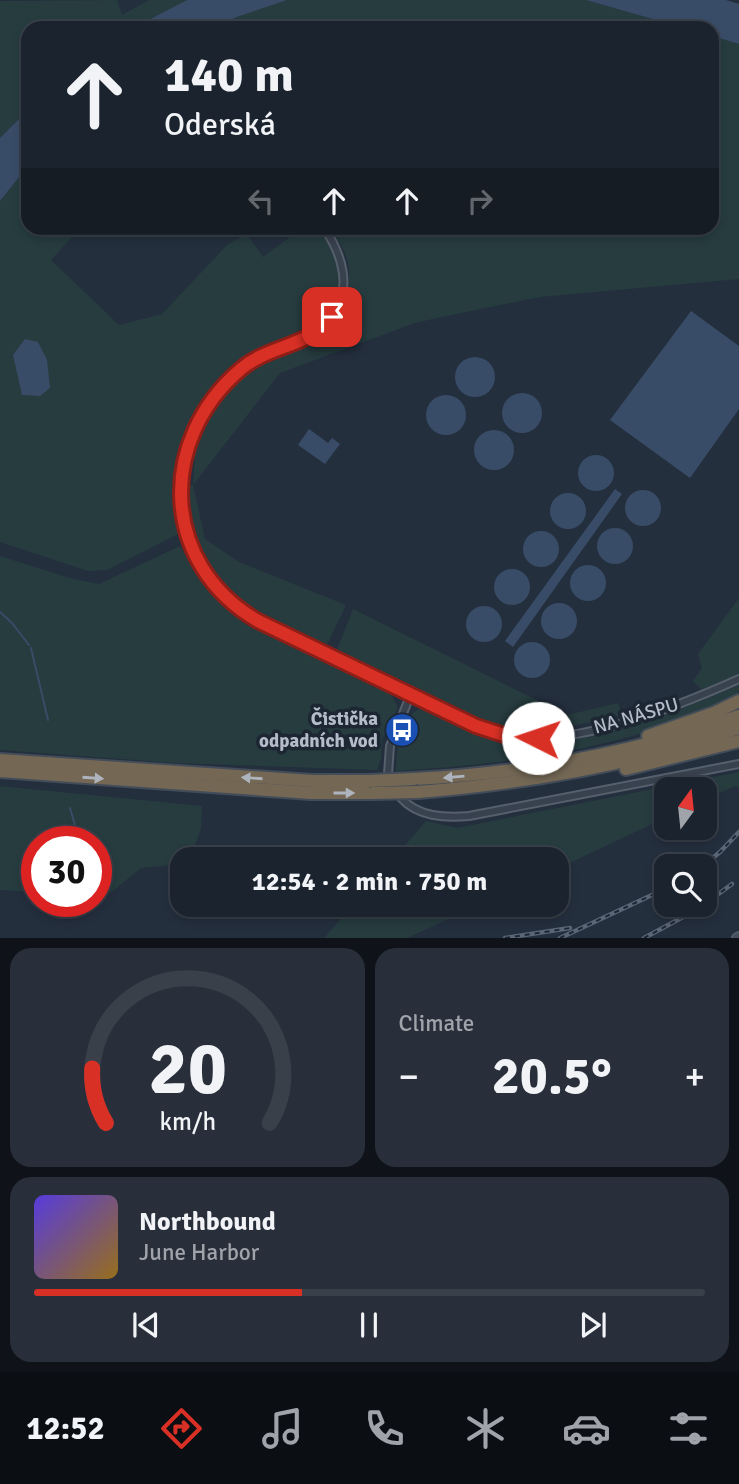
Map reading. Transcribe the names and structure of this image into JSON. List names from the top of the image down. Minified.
{"streets":{"street":["NA NÁSPU"]},"places":{"bus stop":["Čistička odpadních vod"]},"north":"top","page":{"turn":["140 m","Oderská"],"limit":"30","trip":"12:54 · 2 min · 750 m","tile":"Climate","heat":["−","20.5°","+"],"song":["Northbound","June Harbor"],"tabs":"12:52","gauge":["20","km/h"]}}
